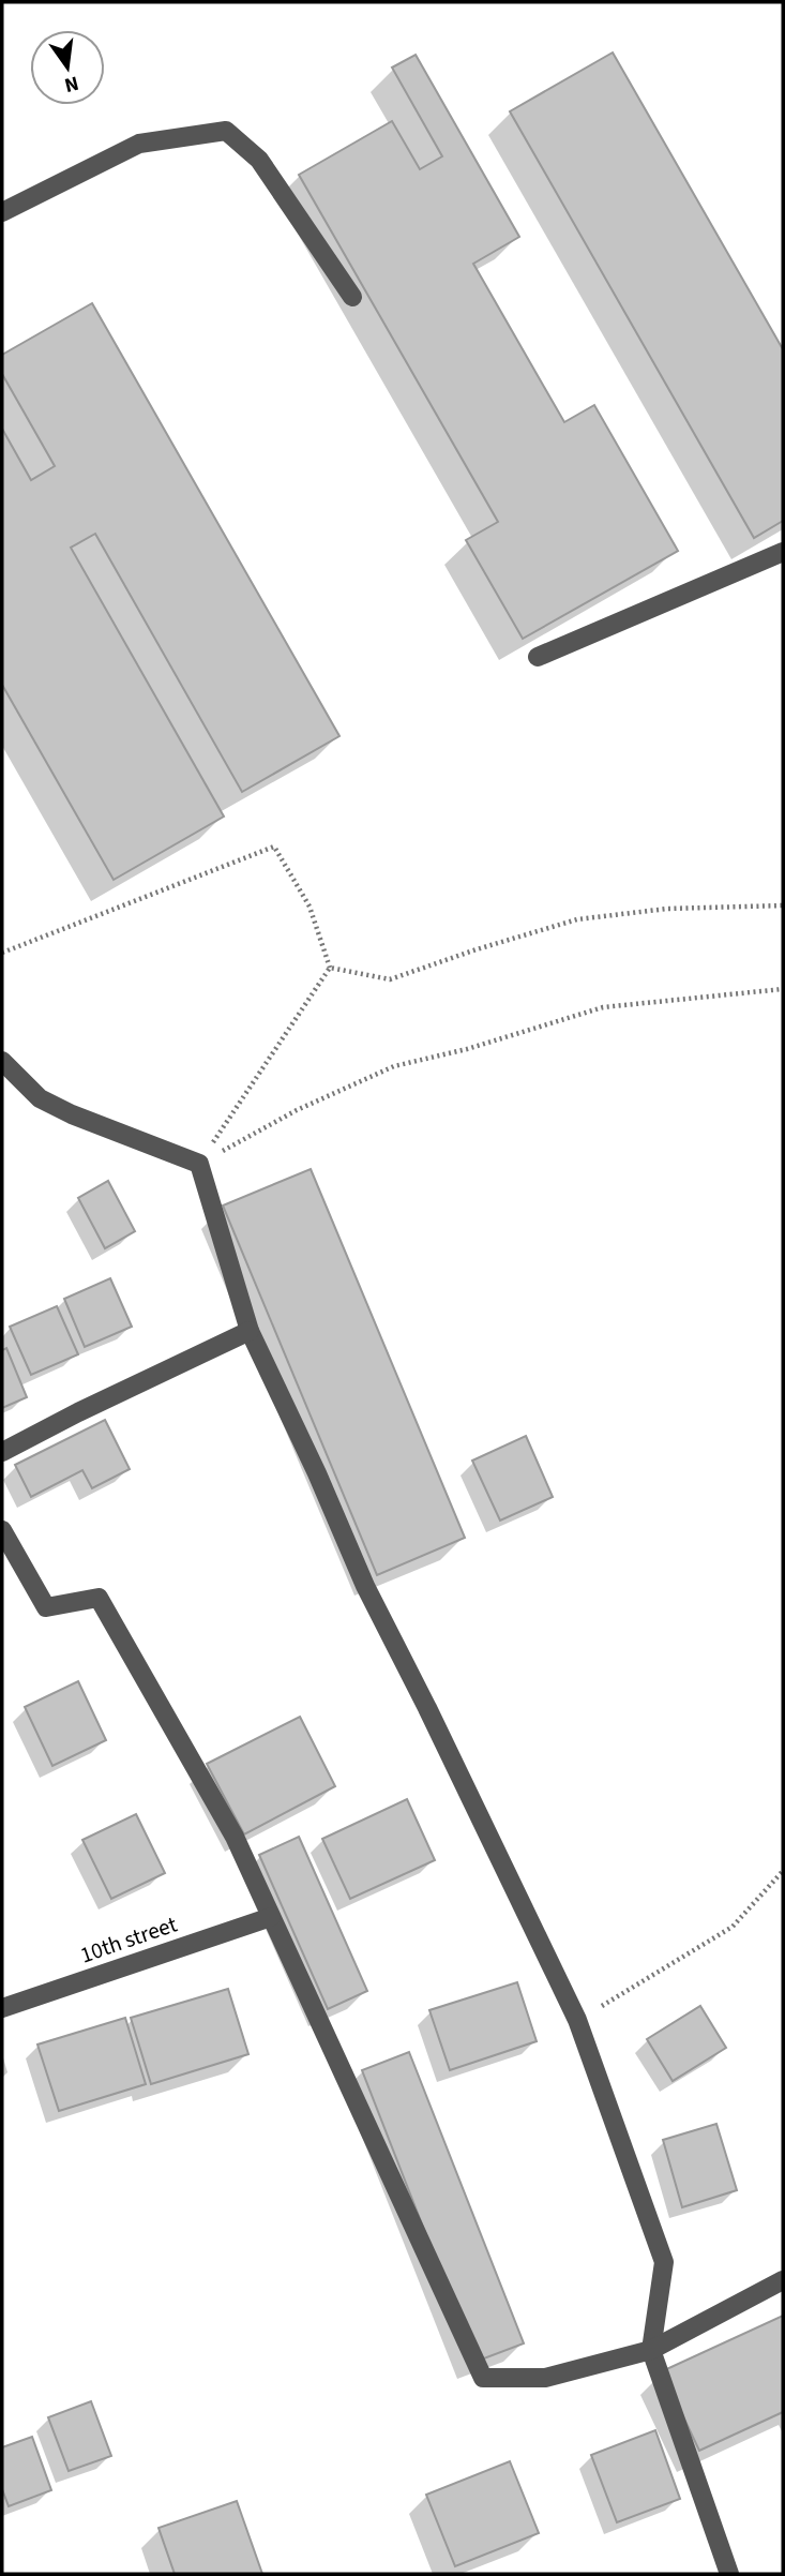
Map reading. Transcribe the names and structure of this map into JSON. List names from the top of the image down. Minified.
{"streets":{"street":["10th street"]},"north":"bottom"}
